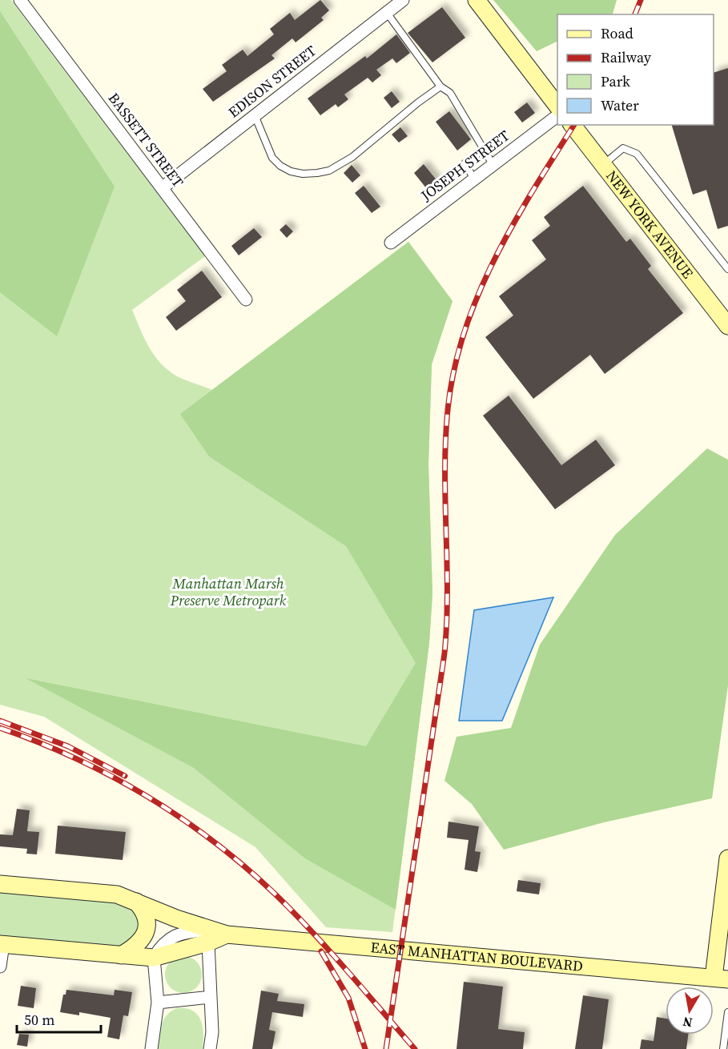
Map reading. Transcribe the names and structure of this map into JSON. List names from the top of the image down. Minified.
{"streets":{"street":["EDISON STREET","BASSETT STREET","JOSEPH STREET","NEW YORK AVENUE","EAST MANHATTAN BOULEVARD"]},"crossings":[["EDISON STREET","BASSETT STREET"]],"parks":["Manhattan Marsh Preserve Metropark"],"legend":["Road","Railway","Park","Water"],"scale_bar":"50 m","north":"bottom"}
